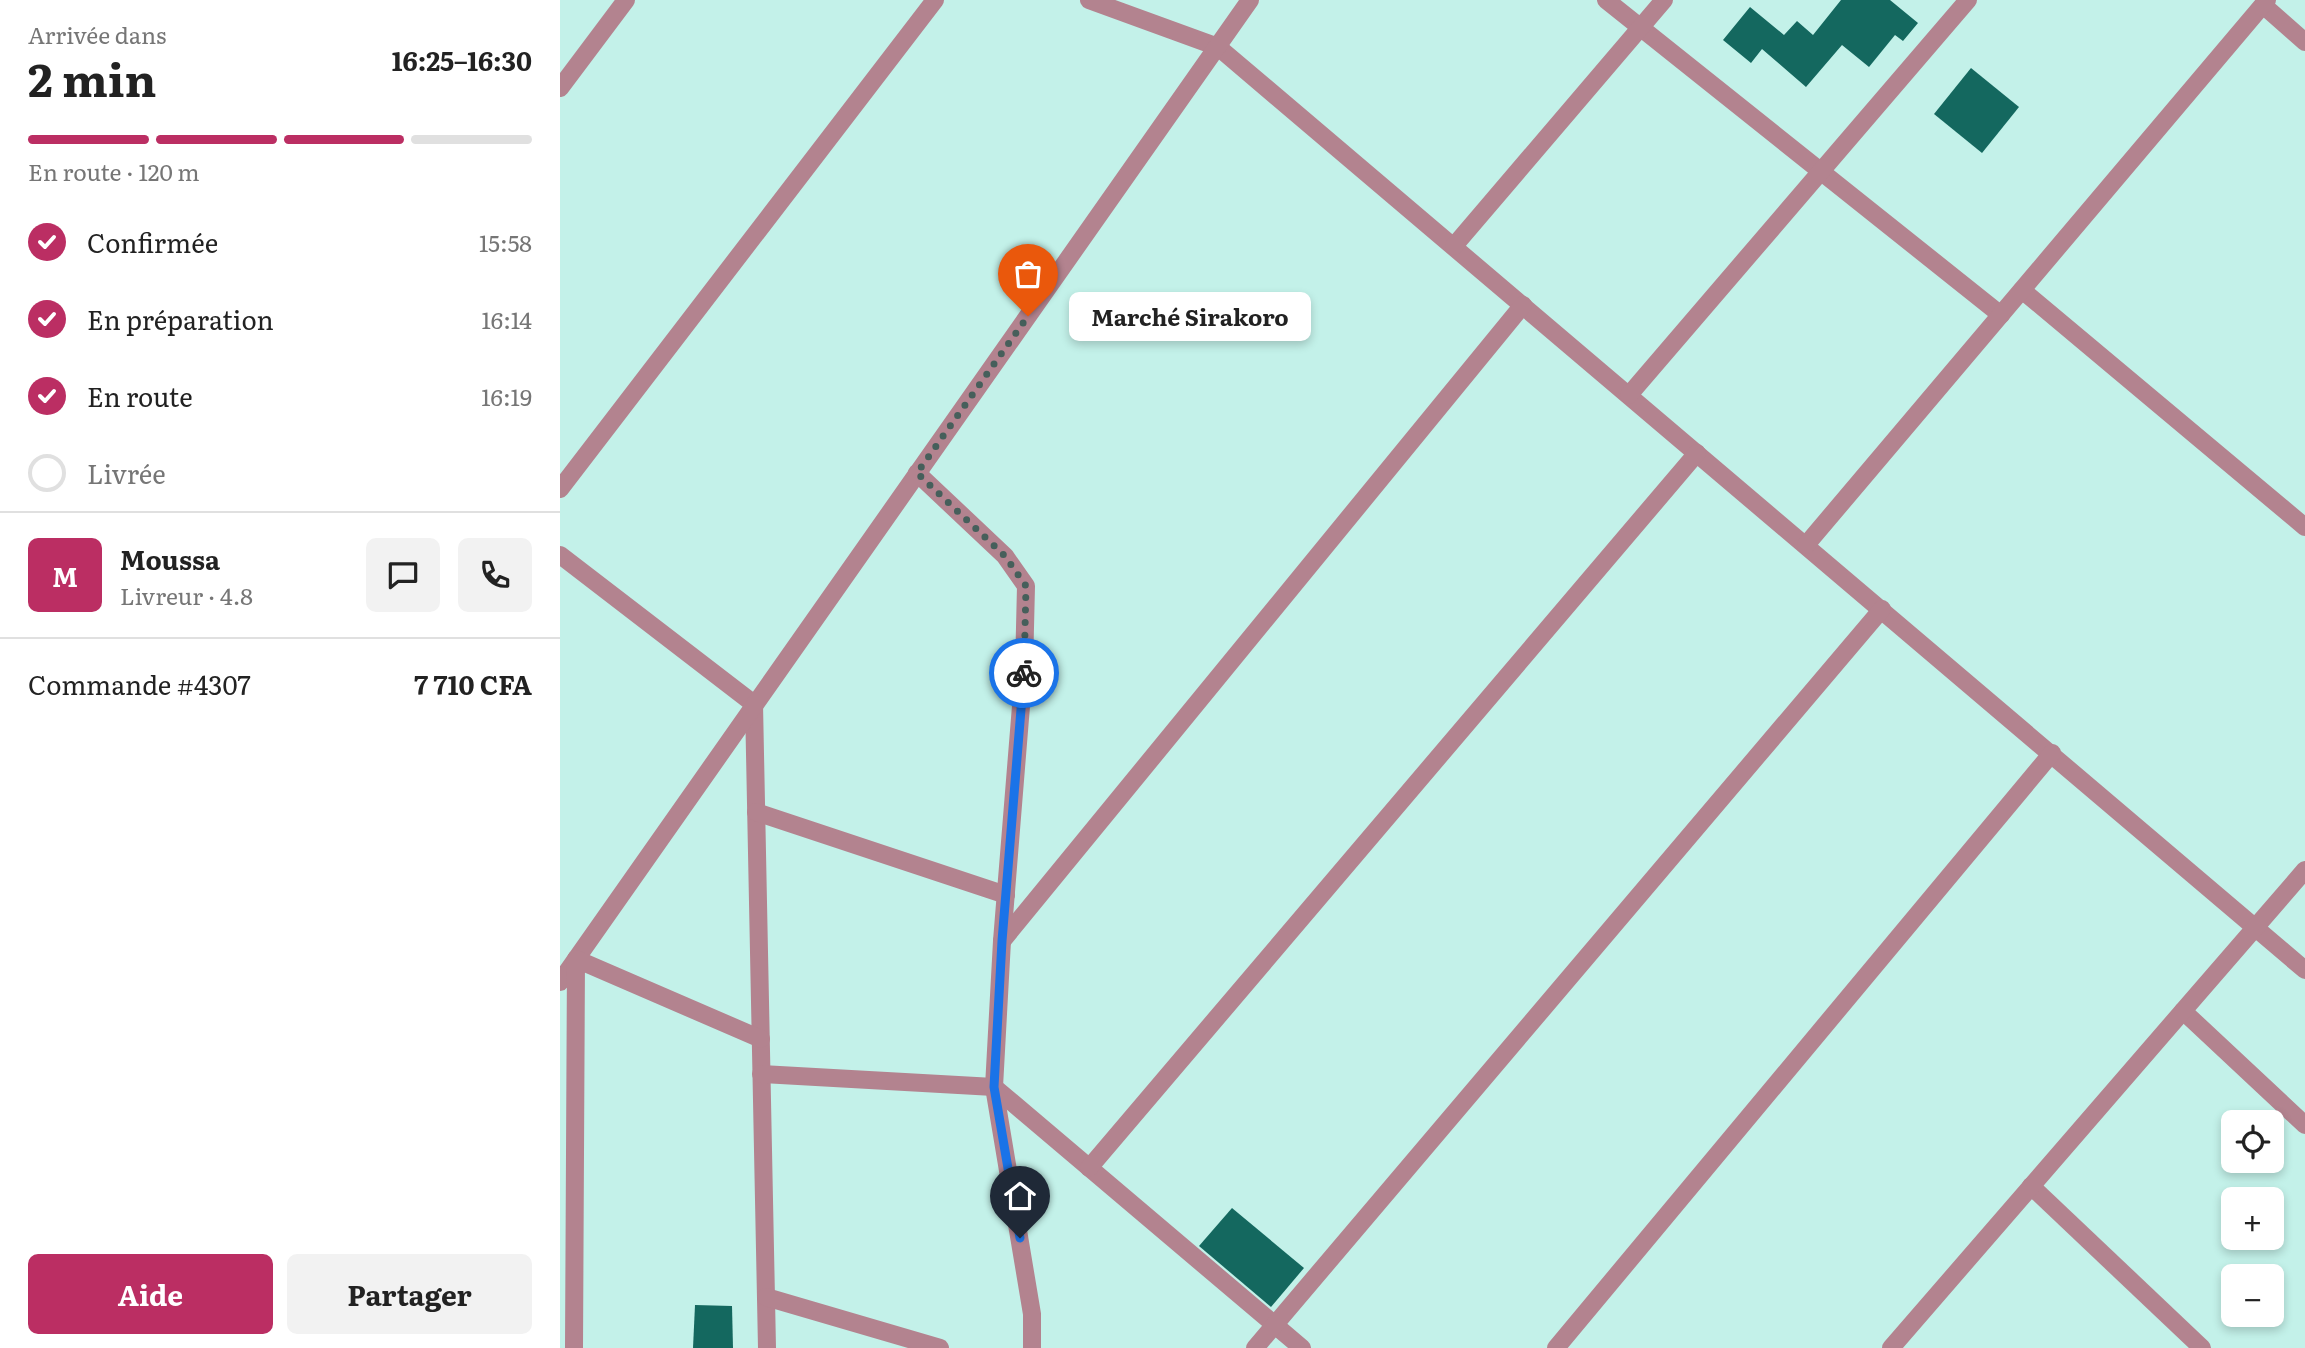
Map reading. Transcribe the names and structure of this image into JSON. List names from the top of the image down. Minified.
{"places":["Marché Sirakoro"],"page":{"heading":["2 min","Arrivée dans","16:25–16:30"],"panel":["Moussa","Livreur · 4.8","Commande #4307","7 710 CFA"],"bar":"En route · 120 m","list":[["Confirmée","15:58"],["En préparation","16:14"],["En route","16:19"],"Livrée"],"bubble":"Marché Sirakoro","round":"M","map_buttons":["+","−"],"buttons":["Aide","Partager"]}}
